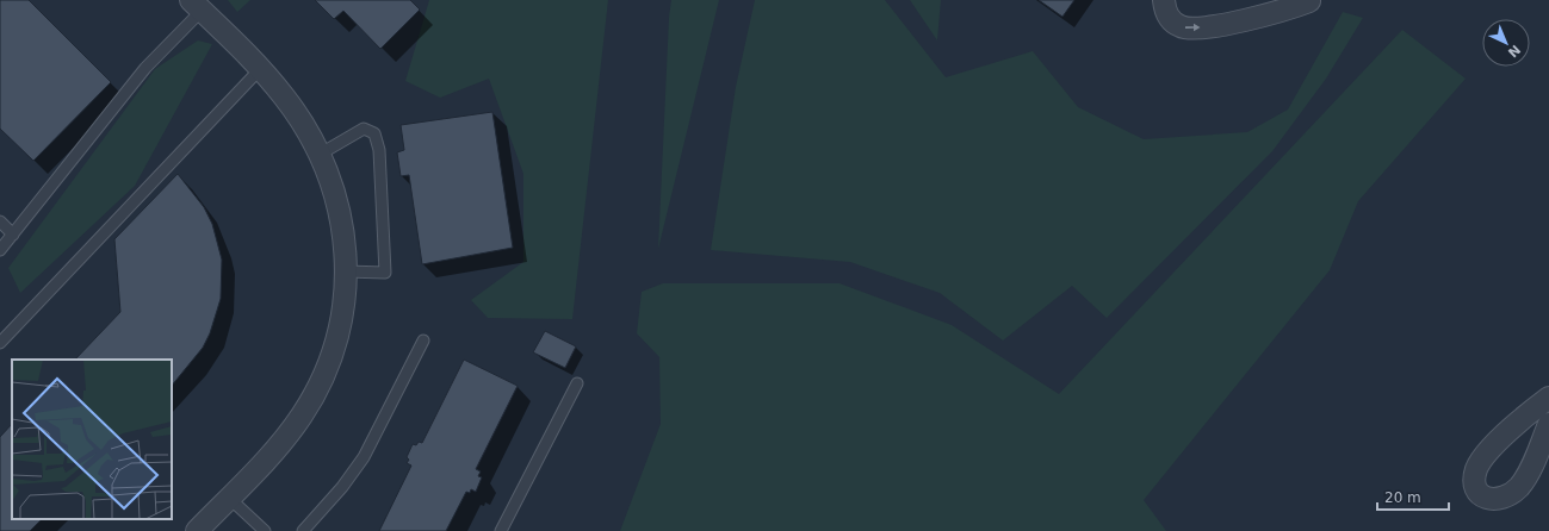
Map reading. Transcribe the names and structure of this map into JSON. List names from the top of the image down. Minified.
{"scale_bar":"20 m","north":"bottom right"}
